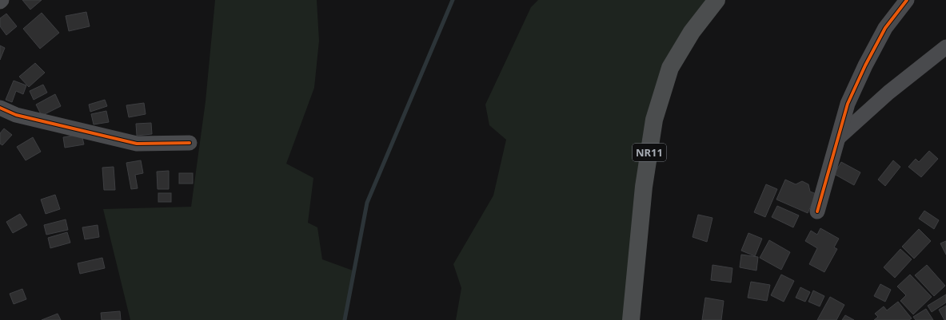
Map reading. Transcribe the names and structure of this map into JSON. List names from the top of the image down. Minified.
{"streets":{"highway":["NR11"]}}
